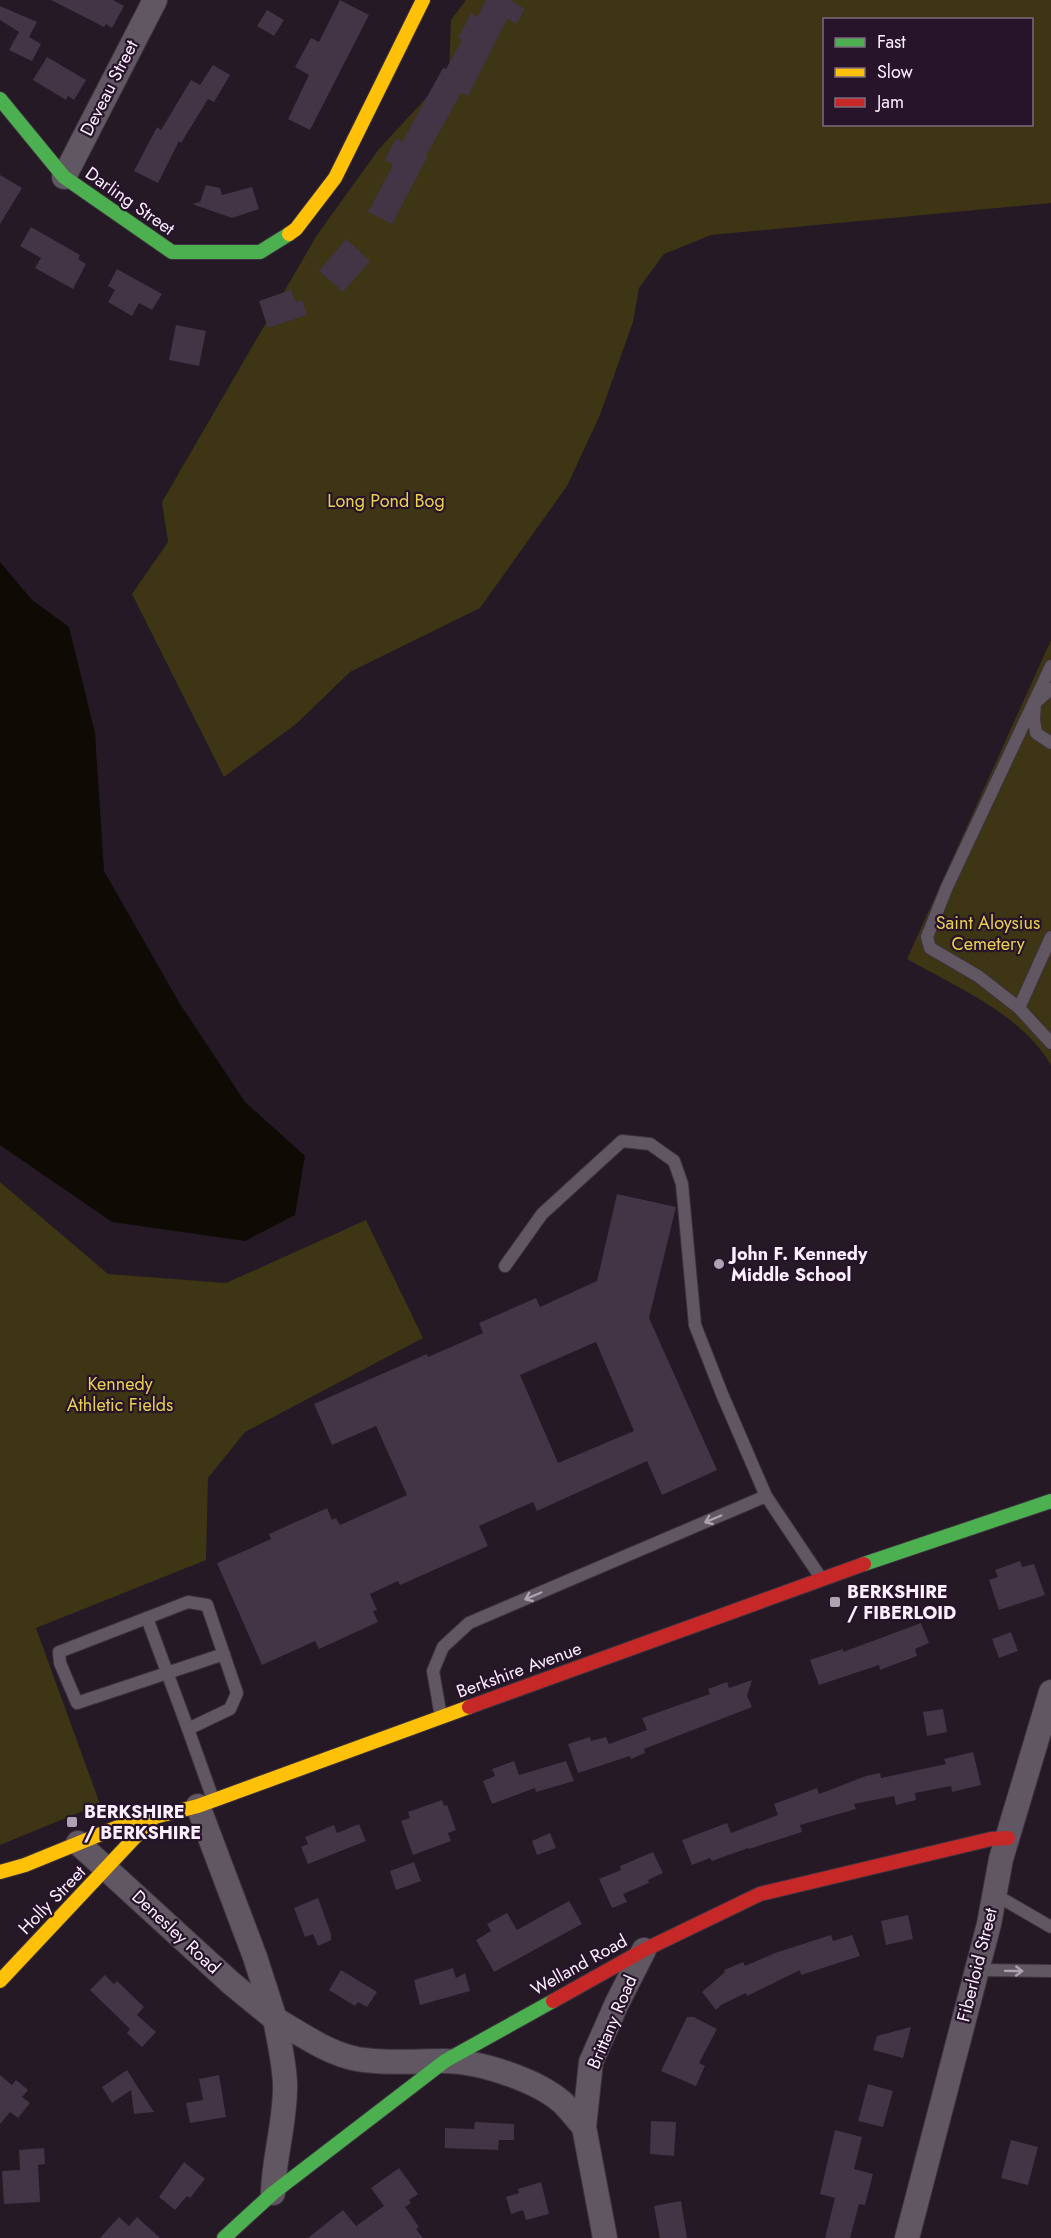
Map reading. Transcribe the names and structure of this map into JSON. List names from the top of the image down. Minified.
{"streets":{"street":["Deveau Street","Darling Street","Berkshire Avenue","Holly Street","Denesley Road","Welland Road","Fiberloid Street","Brittany Road"]},"crossings":[["Deveau Street","Darling Street"],["Berkshire Avenue","Holly Street"],["Berkshire Avenue","Denesley Road"],["Holly Street","Denesley Road"],["Denesley Road","Welland Road"],["Denesley Road","Brittany Road"],["Welland Road","Fiberloid Street"],["Welland Road","Brittany Road"]],"parks":["Long Pond Bog","Saint Aloysius Cemetery","Kennedy Athletic Fields"],"places":{"other":["John F. Kennedy Middle School"],"transit":["BERKSHIRE / FIBERLOID","BERKSHIRE / BERKSHIRE"]},"legend":["Fast","Slow","Jam"]}
